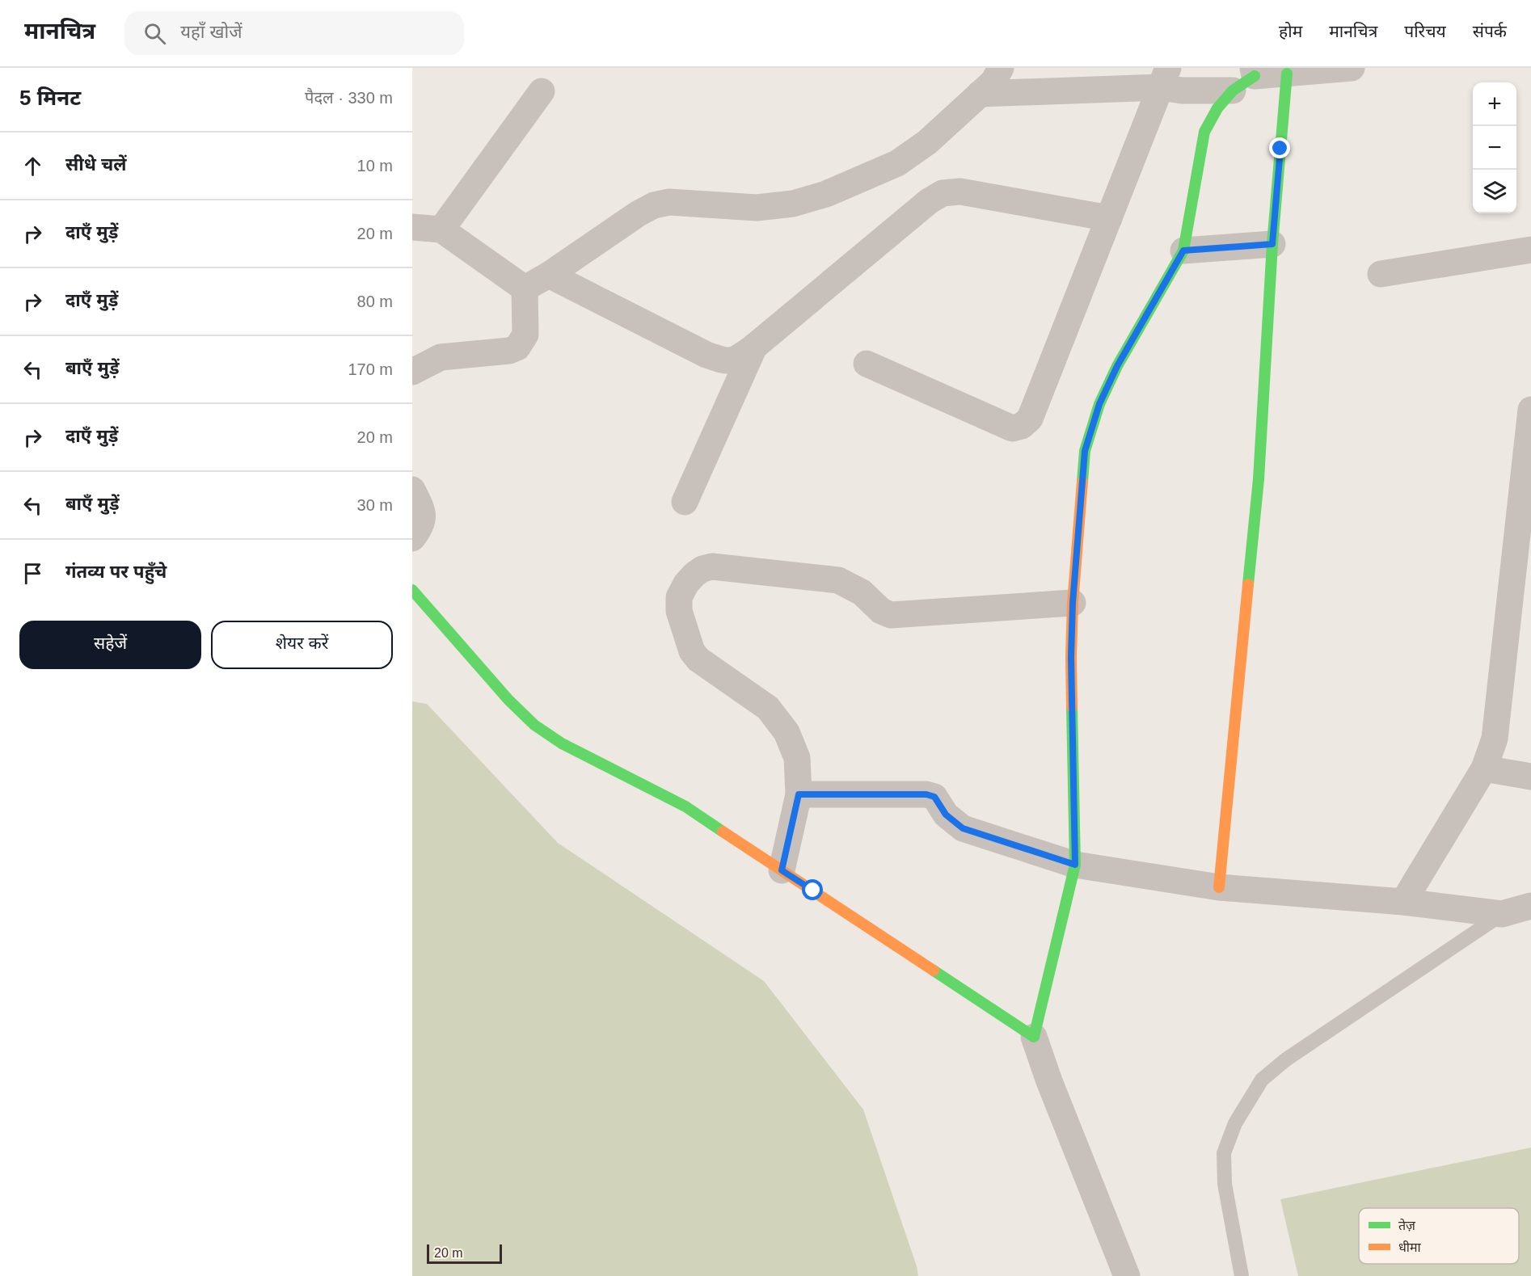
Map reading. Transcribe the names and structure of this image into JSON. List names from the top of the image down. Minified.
{"legend":["तेज़","धीमा"],"scale_bar":"20 m","page":{"header":"मानचित्र","search":"यहाँ खोजें","nav":["होम","मानचित्र","परिचय","संपर्क"],"heading":["5 मिनट","पैदल · 330 m"],"map_buttons":["+","−"],"list":[["सीधे चलें","10 m"],["दाएँ मुड़ें","20 m"],["दाएँ मुड़ें","80 m"],["बाएँ मुड़ें","170 m"],["दाएँ मुड़ें","20 m"],["बाएँ मुड़ें","30 m"],"गंतव्य पर पहुँचे"],"buttons":["सहेजें","शेयर करें"],"scale":"20 m"}}
